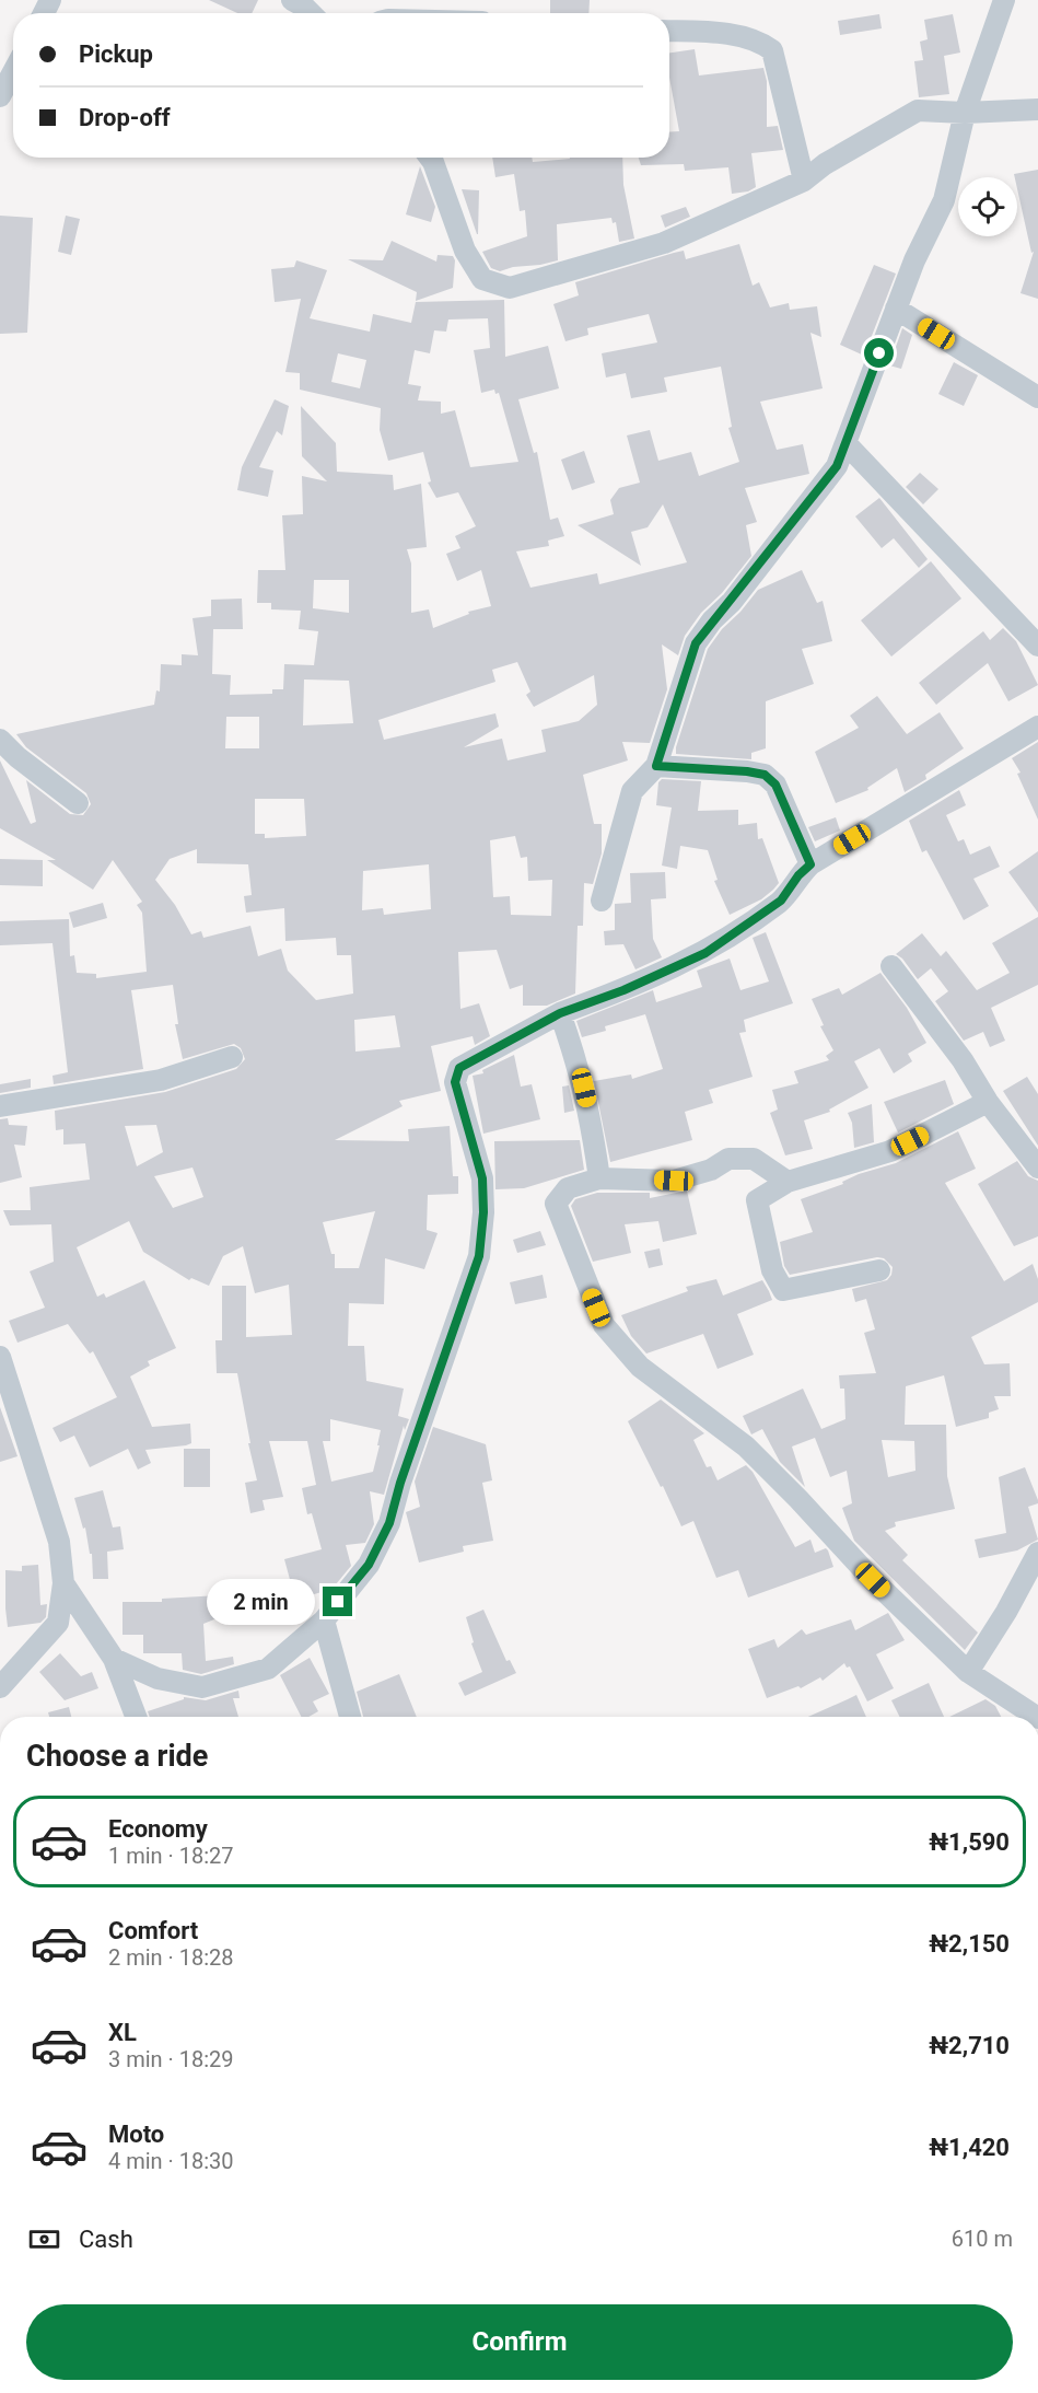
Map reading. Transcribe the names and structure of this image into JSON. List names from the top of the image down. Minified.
{"page":{"banner":["Pickup","Drop-off"],"bubble":"2 min","heading":"Choose a ride","list":[{"name":"Economy","note":"1 min · 18:27","value":"₦1,590"},{"name":"Comfort","note":"2 min · 18:28","value":"₦2,150"},{"name":"XL","note":"3 min · 18:29","value":"₦2,710"},{"name":"Moto","note":"4 min · 18:30","value":"₦1,420"}],"pay":["Cash","610 m"],"buttons":"Confirm"}}
